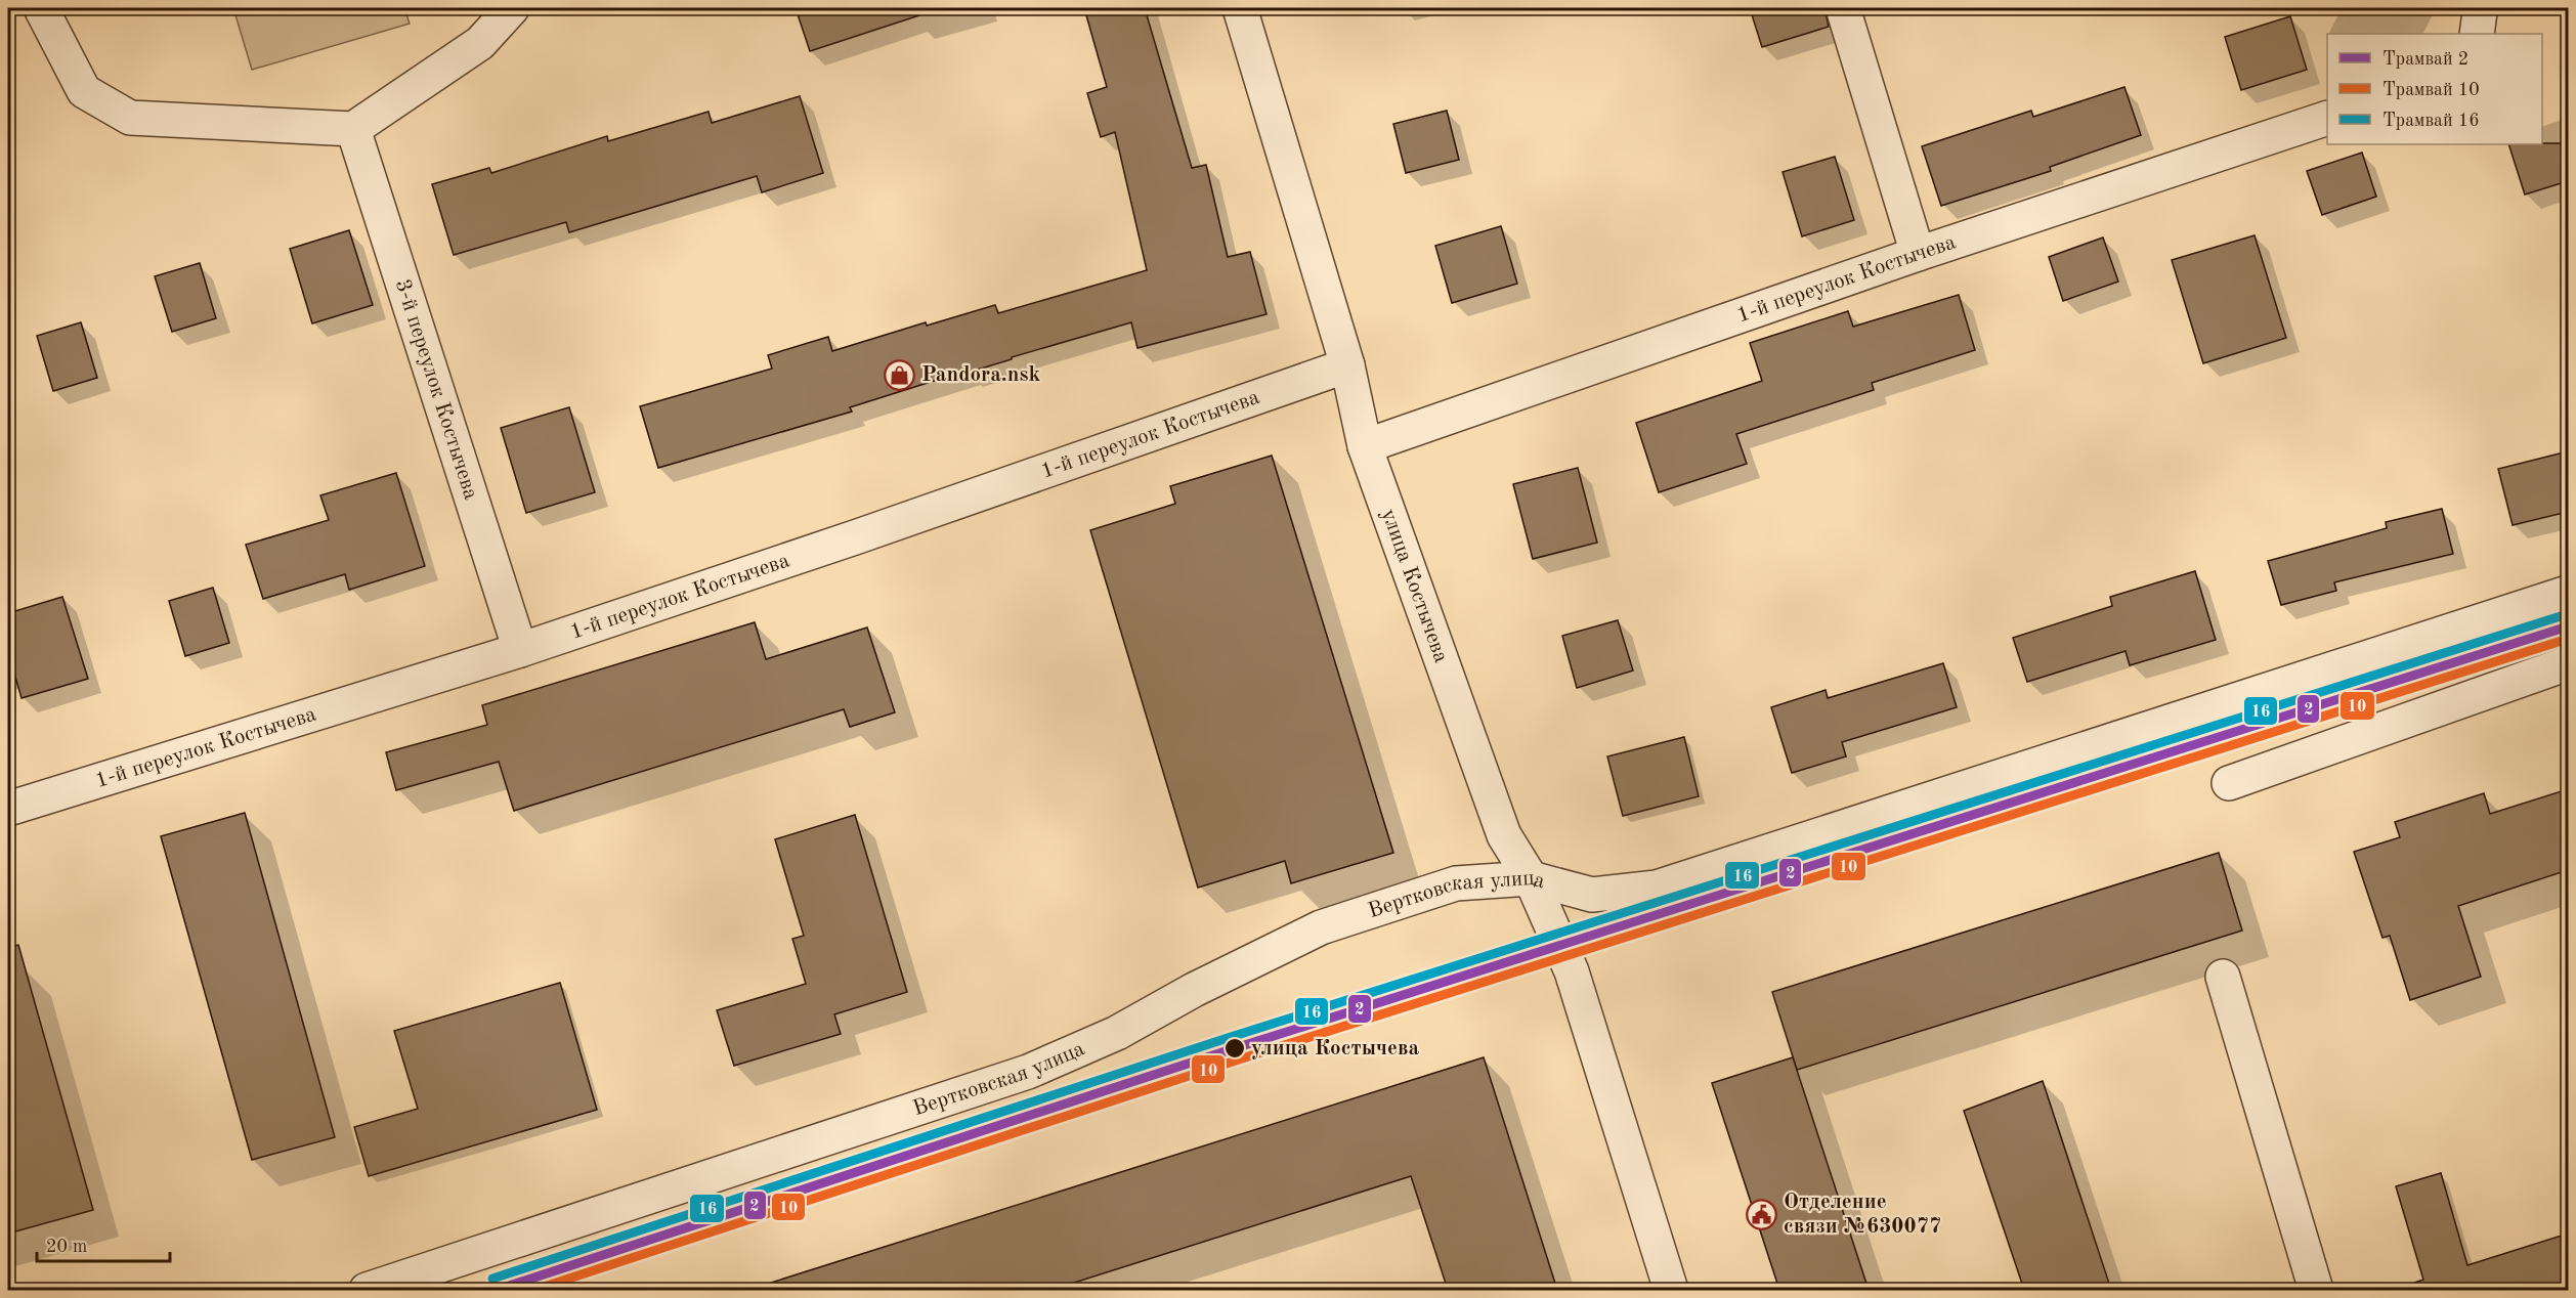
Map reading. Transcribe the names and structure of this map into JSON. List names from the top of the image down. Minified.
{"streets":{"street":["1-й переулок Костычева","3-й переулок Костычева","улица Костычева","Вертковская улица"]},"crossings":[["1-й переулок Костычева","3-й переулок Костычева"],["1-й переулок Костычева","улица Костычева"],["улица Костычева","Вертковская улица"]],"places":{"shop":["Pandora.nsk"],"other":["улица Костычева"],"public building":["Отделение связи №630077"]},"lines":["tram line 16","tram line 2","tram line 10"],"legend":["Трамвай 2","Трамвай 10","Трамвай 16"],"scale_bar":"20 m"}
